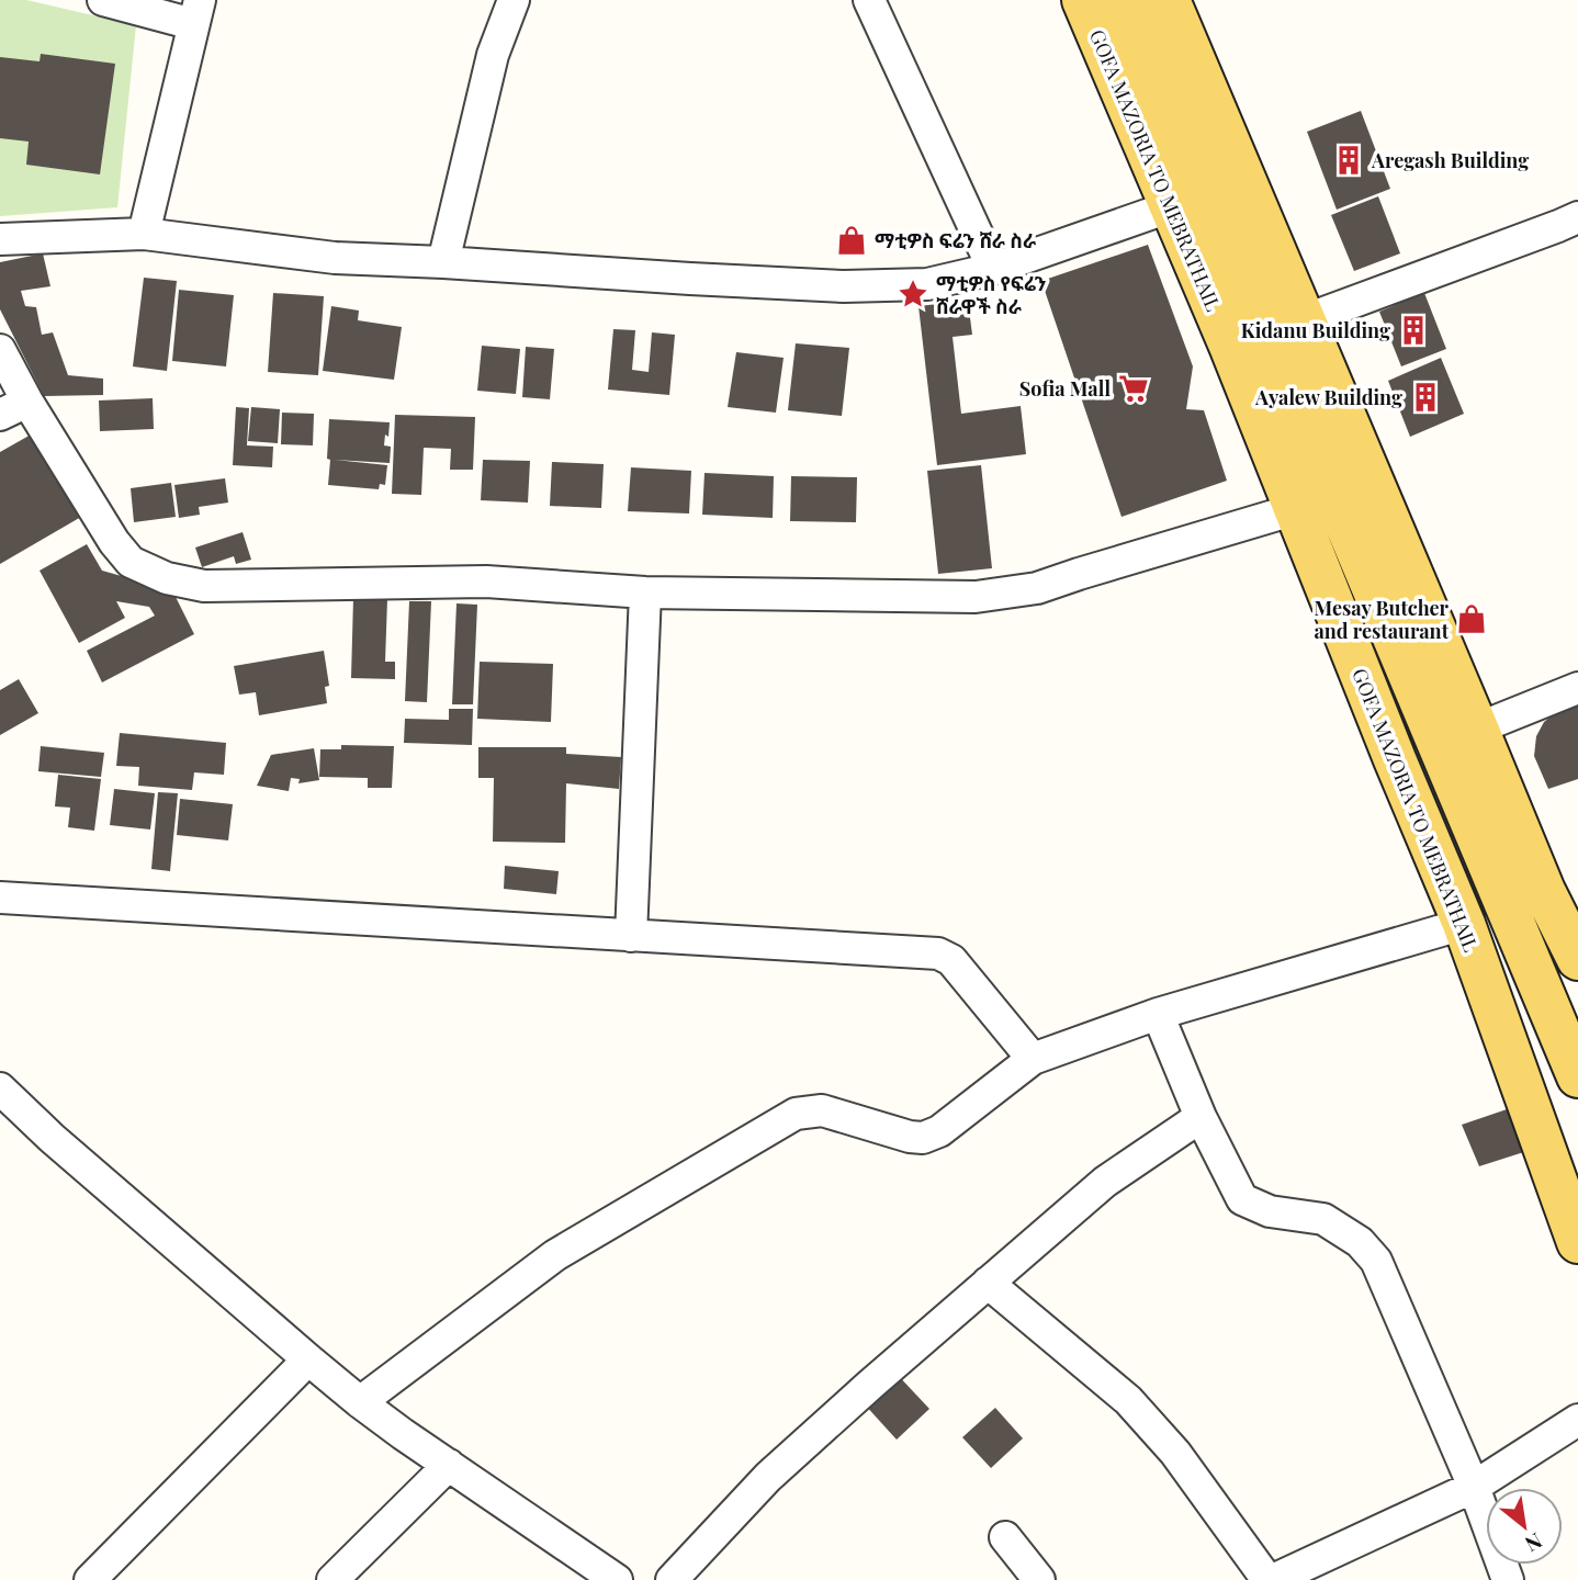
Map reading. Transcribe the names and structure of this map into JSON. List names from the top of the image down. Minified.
{"streets":{"main road":["GOFA MAZORIA TO MEBRATHAIL"]},"places":{"building":["Aregash Building","Kidanu Building","Ayalew Building"],"shop":["ማቲዎስ ፍሬን ሸራ ስራ","Mesay Butcher and restaurant"],"place":["ማቲዎስ የፍሬን ሸራዋች ስራ"],"supermarket":["Sofia Mall"]},"north":"bottom right"}
